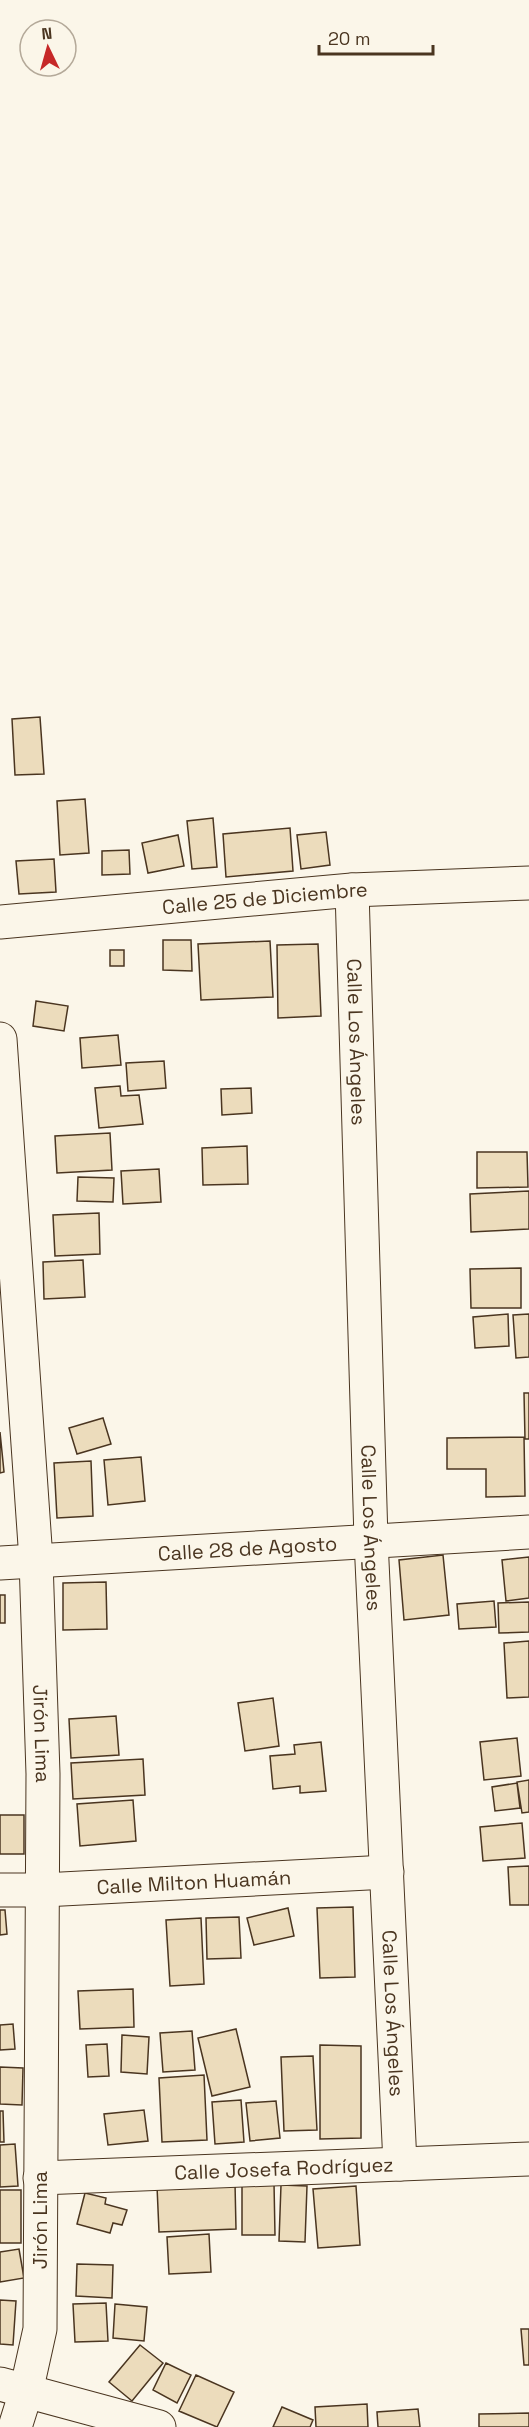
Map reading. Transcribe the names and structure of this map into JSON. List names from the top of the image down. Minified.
{"streets":{"street":["Calle 25 de Diciembre","Calle Los Ángeles","Calle 28 de Agosto","Jirón Lima","Calle Milton Huamán","Calle Josefa Rodríguez"]},"crossings":[["Calle 25 de Diciembre","Calle Los Ángeles"],["Calle Los Ángeles","Calle 28 de Agosto"],["Calle Los Ángeles","Calle Milton Huamán"],["Calle Los Ángeles","Calle Josefa Rodríguez"],["Calle 28 de Agosto","Jirón Lima"],["Jirón Lima","Calle Milton Huamán"],["Jirón Lima","Calle Josefa Rodríguez"]],"scale_bar":"20 m","north":"top"}
